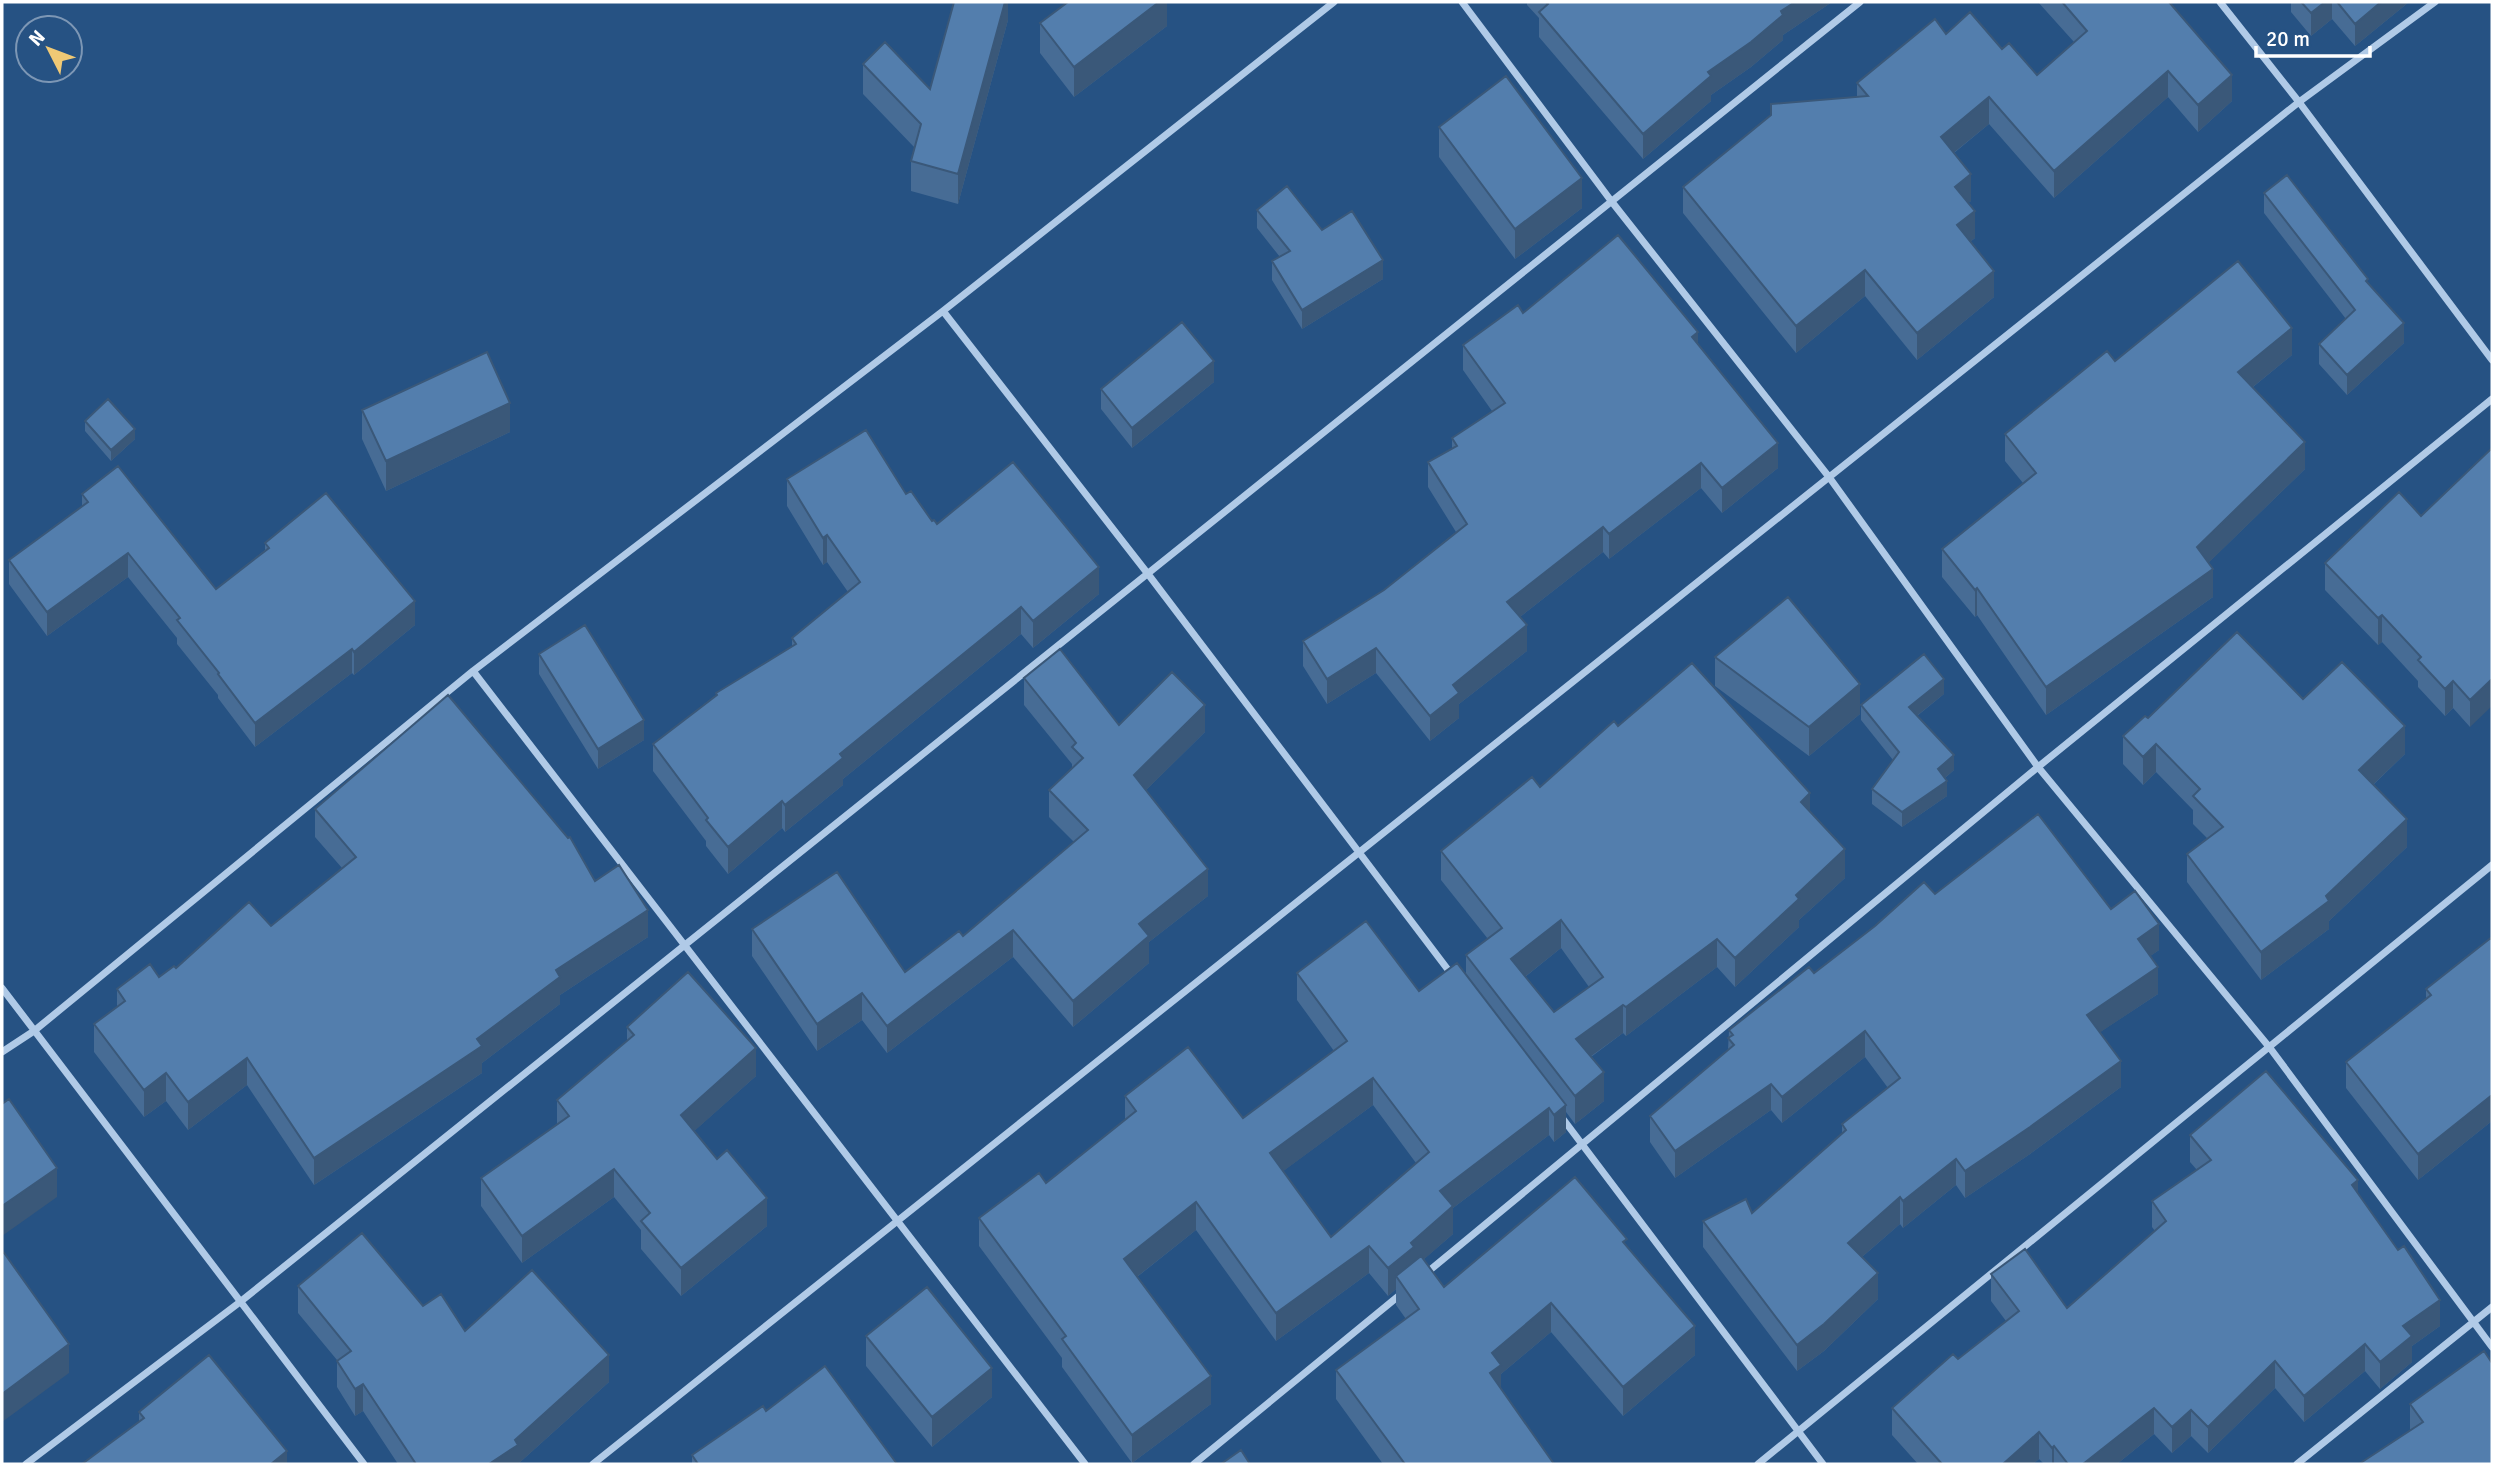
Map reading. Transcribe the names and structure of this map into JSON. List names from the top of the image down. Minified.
{"scale_bar":"20 m","north":"top left"}
